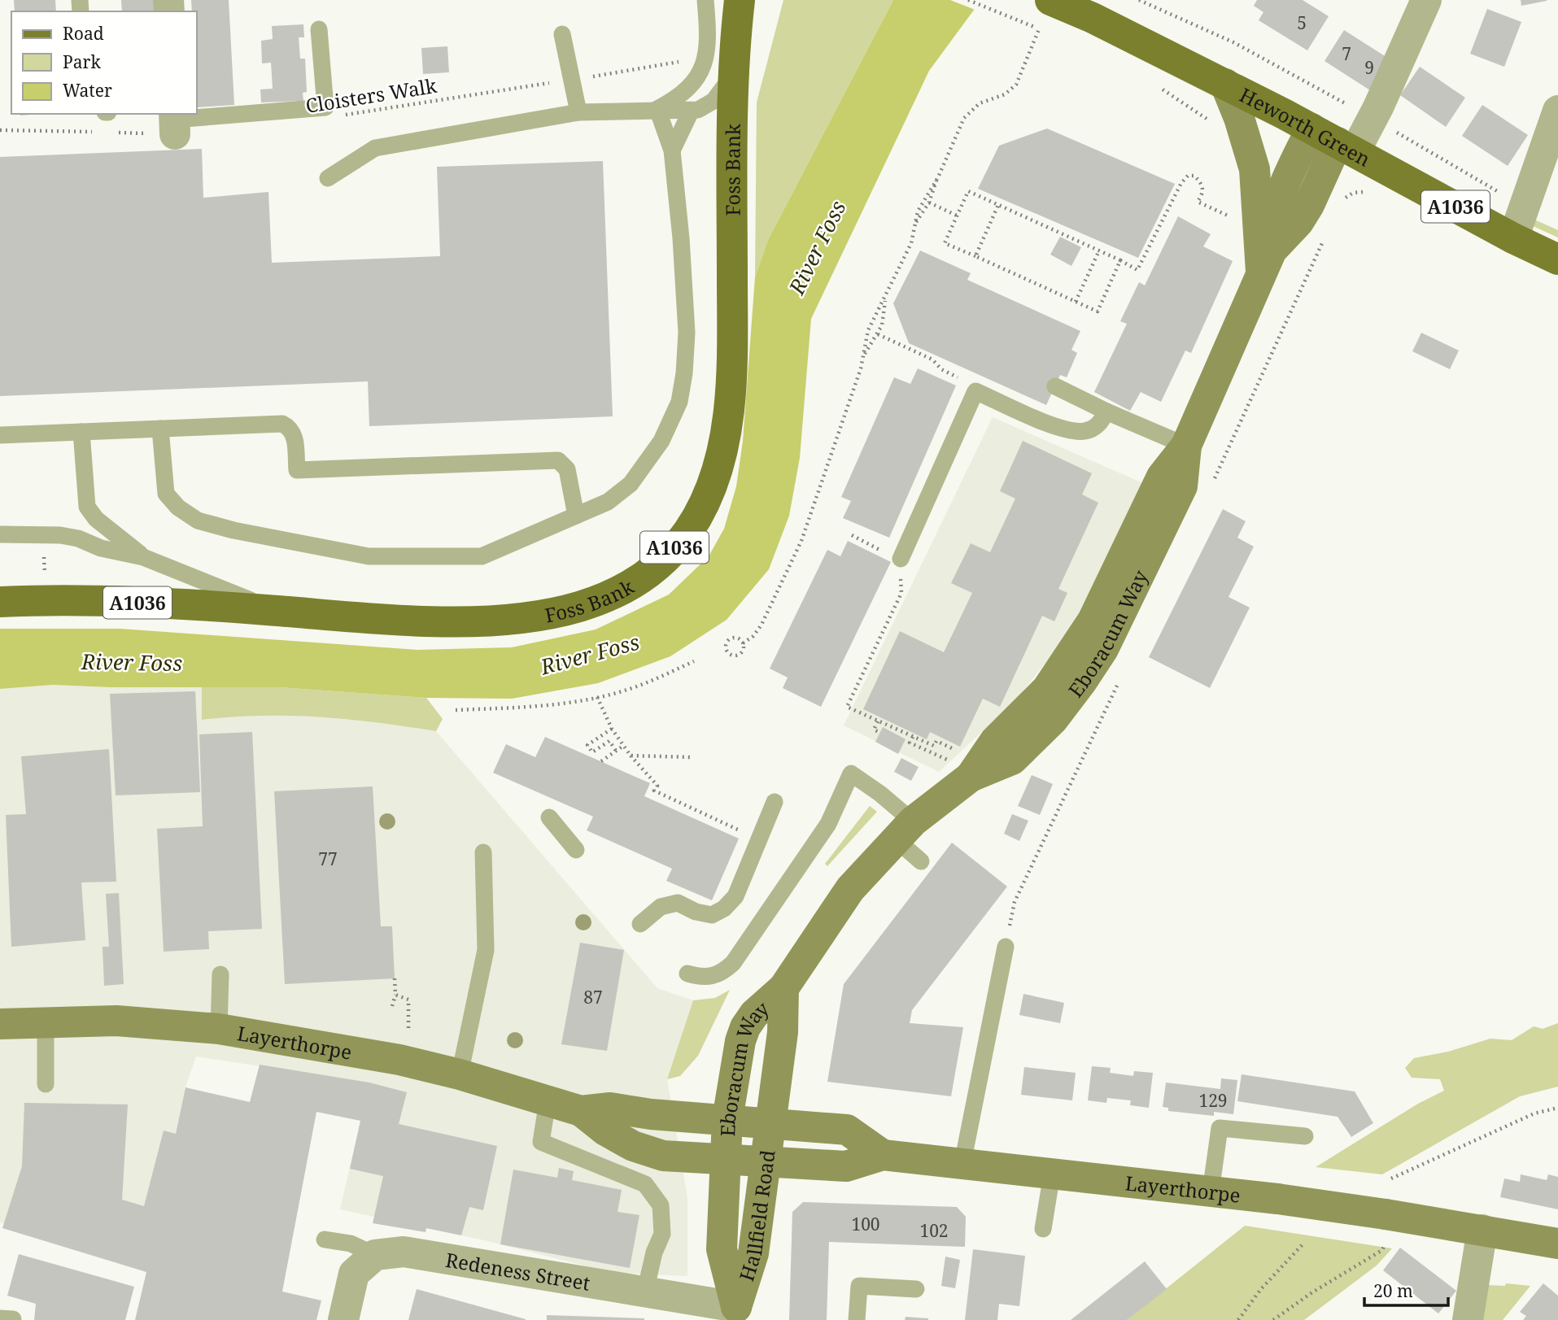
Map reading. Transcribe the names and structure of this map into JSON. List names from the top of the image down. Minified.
{"streets":{"main road":["Heworth Green","Foss Bank","A1036"],"street":["Eboracum Way","Layerthorpe","Hallfield Road","Redeness Street"],"path":["Cloisters Walk"]},"crossings":[["Heworth Green","Eboracum Way"],["Foss Bank","A1036"],["Eboracum Way","Layerthorpe"],["Eboracum Way","Hallfield Road"],["Layerthorpe","Hallfield Road"],["Hallfield Road","Redeness Street"]],"water":["River Foss"],"house_numbers":["5","7","9","77","87","129","100","102"],"legend":["Road","Park","Water"],"scale_bar":"20 m"}
